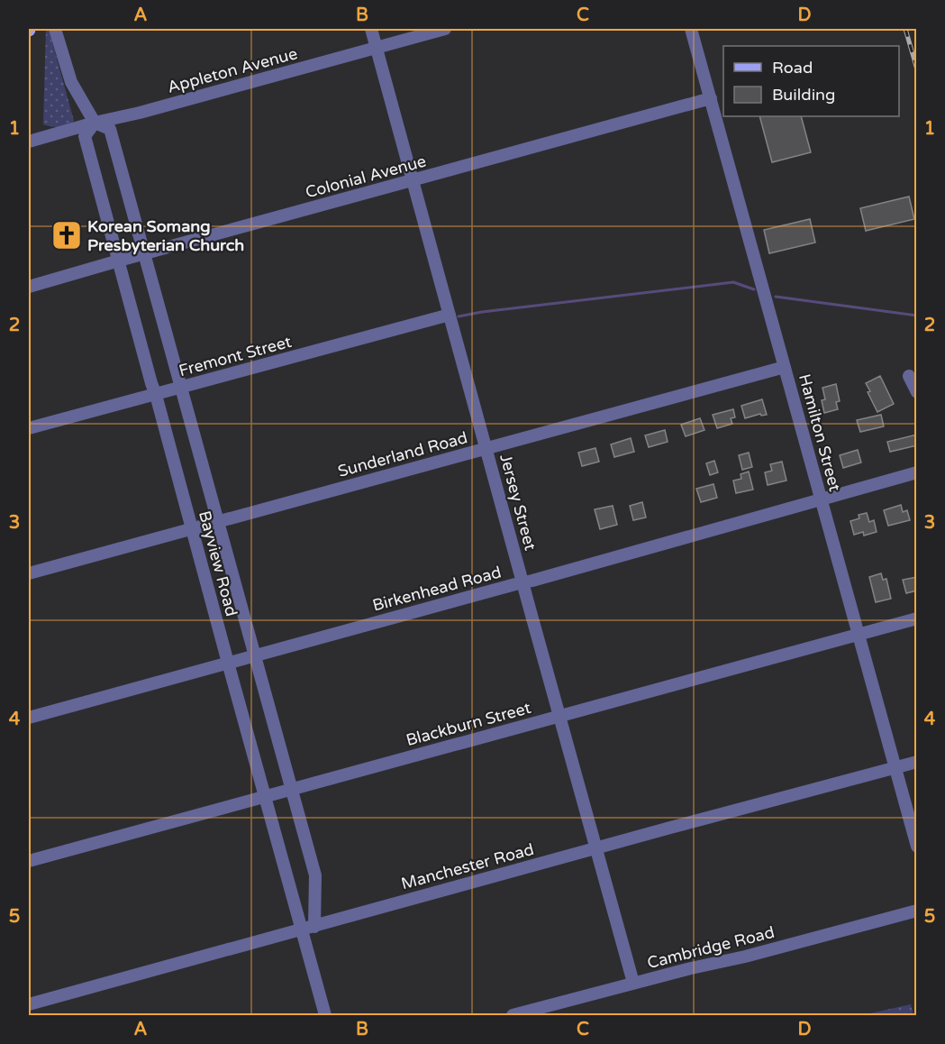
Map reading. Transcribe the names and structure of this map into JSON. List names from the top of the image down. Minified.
{"streets":{"street":["Appleton Avenue","Colonial Avenue","Fremont Street","Hamilton Street","Sunderland Road","Jersey Street","Bayview Road","Birkenhead Road","Blackburn Street","Manchester Road","Cambridge Road"]},"crossings":[["Appleton Avenue","Jersey Street"],["Appleton Avenue","Bayview Road"],["Colonial Avenue","Hamilton Street"],["Colonial Avenue","Jersey Street"],["Colonial Avenue","Bayview Road"],["Fremont Street","Jersey Street"],["Fremont Street","Bayview Road"],["Hamilton Street","Sunderland Road"],["Hamilton Street","Birkenhead Road"],["Hamilton Street","Blackburn Street"],["Hamilton Street","Manchester Road"],["Sunderland Road","Jersey Street"],["Sunderland Road","Bayview Road"],["Jersey Street","Birkenhead Road"],["Jersey Street","Blackburn Street"],["Jersey Street","Manchester Road"],["Jersey Street","Cambridge Road"],["Bayview Road","Birkenhead Road"],["Bayview Road","Blackburn Street"],["Bayview Road","Manchester Road"]],"places":{"church":["Korean Somang Presbyterian Church"]},"legend":["Road","Building"],"grid":{"columns":["A","B","C","D"],"rows":["1","2","3","4","5"]}}
